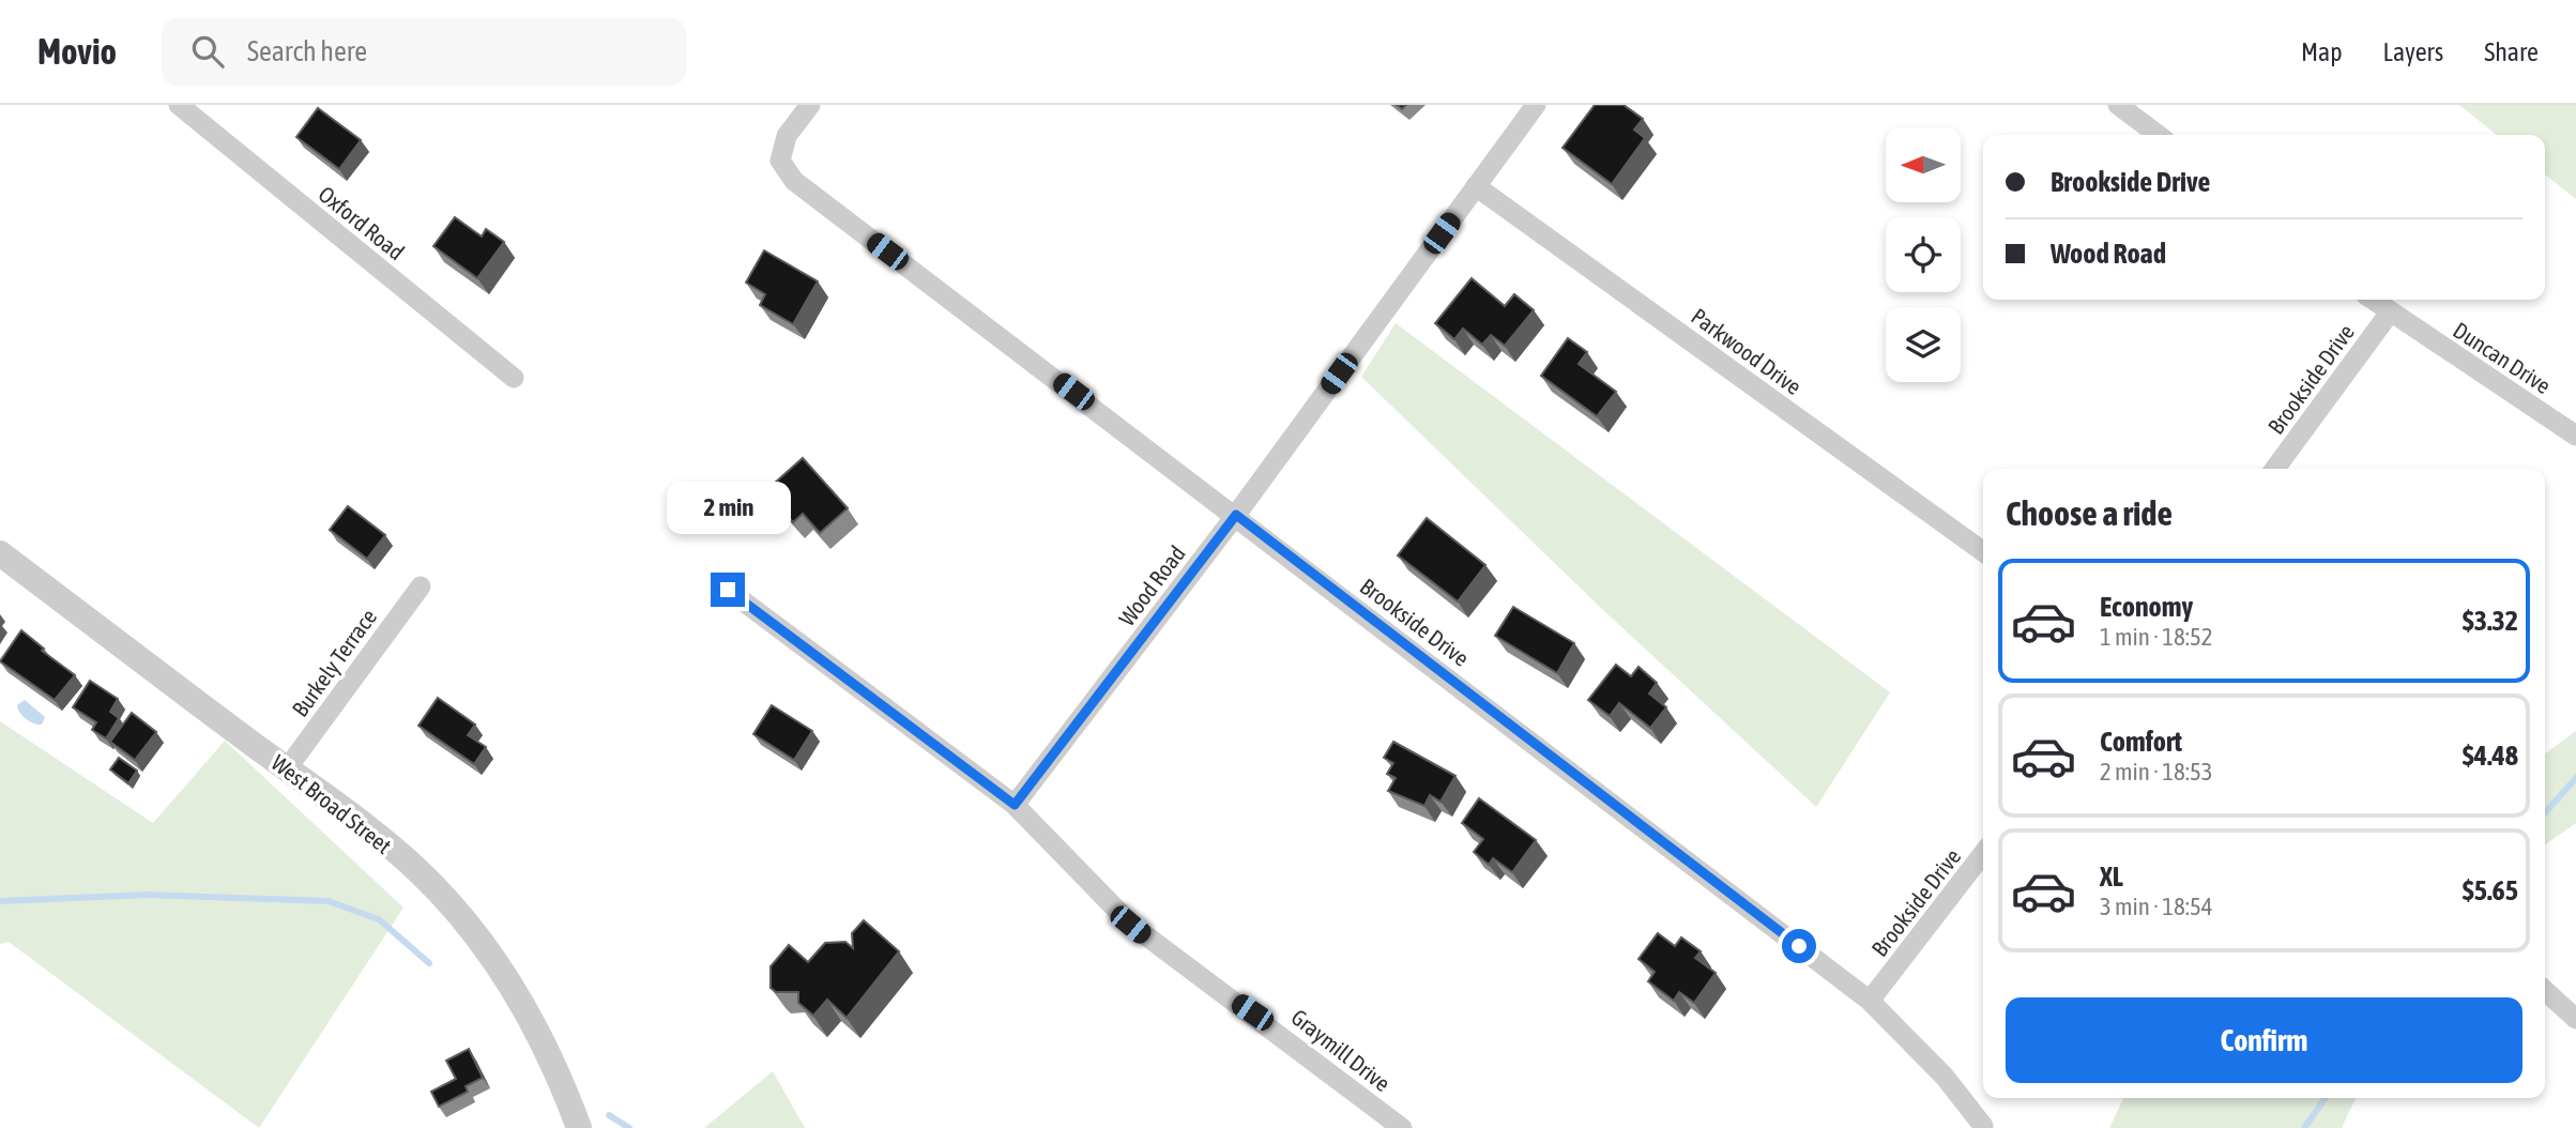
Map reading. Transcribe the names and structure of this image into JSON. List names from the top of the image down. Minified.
{"streets":{"street":["Oxford Road","Parkwood Drive","Duncan Drive","Brookside Drive","Wood Road","Burkely Terrace","West Broad Street","Graymill Drive"]},"crossings":[["Parkwood Drive","Wood Road"],["Duncan Drive","Brookside Drive"],["Brookside Drive","Wood Road"],["Wood Road","Graymill Drive"],["Burkely Terrace","West Broad Street"]],"north":"left","page":{"header":"Movio","search":"Search here","nav":["Map","Layers","Share"],"banner":["Brookside Drive","Wood Road"],"heading":"Choose a ride","bubble":"2 min","list":[{"name":"Economy","note":"1 min · 18:52","value":"$3.32"},{"name":"Comfort","note":"2 min · 18:53","value":"$4.48"},{"name":"XL","note":"3 min · 18:54","value":"$5.65"}],"buttons":"Confirm"}}
